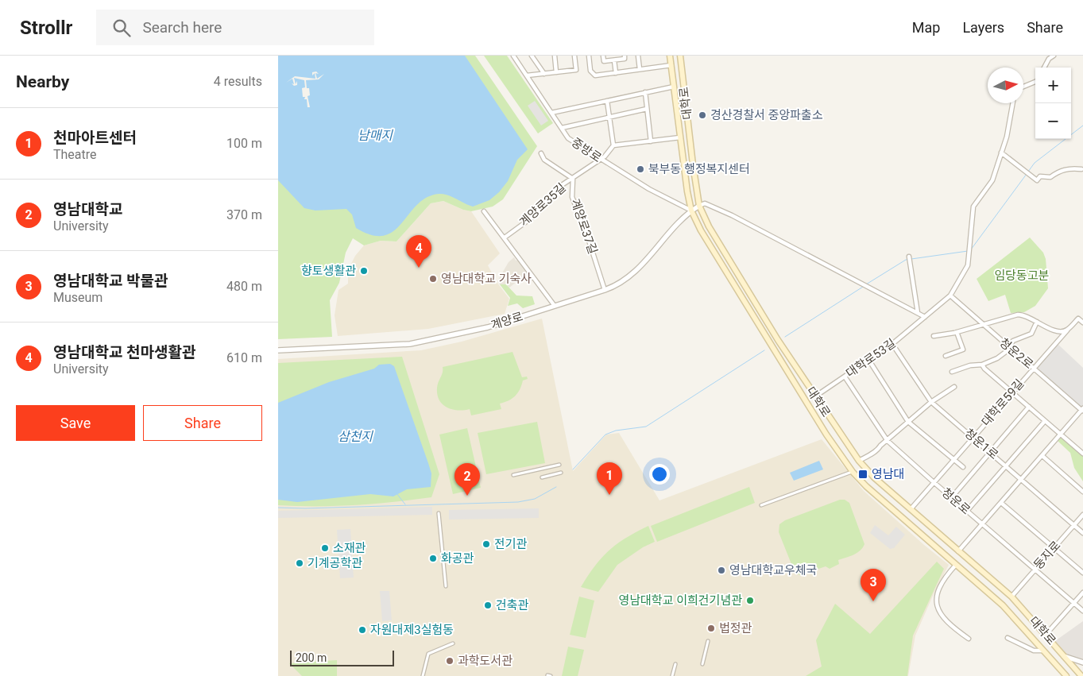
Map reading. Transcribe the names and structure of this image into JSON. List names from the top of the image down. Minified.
{"streets":{"main road":["대학로"],"street":["중방로","계양로35길","계양로37길","계양로","청운2로","대학로53길","대학로59길","청운1로","청운로","둥지로"]},"crossings":[["대학로","계양로"],["대학로","대학로53길"],["대학로","대학로59길"],["대학로","둥지로"],["중방로","계양로35길"],["중방로","계양로"],["계양로35길","계양로37길"],["계양로37길","계양로"],["청운2로","대학로53길"],["청운2로","대학로59길"],["대학로53길","청운1로"],["대학로53길","청운로"],["대학로59길","청운1로"],["대학로59길","청운로"],["청운1로","둥지로"],["청운로","둥지로"]],"water":["남매지","삼천지"],"parks":["임당동고분"],"places":{"other":["경산경찰서 중앙파출소","북부동 행정복지센터","향토생활관","영남대학교 기숙사","전기관","소재관","화공관","기계공학관","영남대학교우체국","영남대학교 이희건기념관","건축관","법정관","자원대제3실험동","과학도서관"],"transit":["영남대"]},"scale_bar":"200 m","north":"right","page":{"header":"Strollr","search":"Search here","nav":["Map","Layers","Share"],"heading":["Nearby","4 results"],"map_buttons":["+","−"],"list":[{"mark":"1","name":"천마아트센터","note":"Theatre","value":"100 m"},{"mark":"2","name":"영남대학교","note":"University","value":"370 m"},{"mark":"3","name":"영남대학교 박물관","note":"Museum","value":"480 m"},{"mark":"4","name":"영남대학교 천마생활관","note":"University","value":"610 m"}],"pins":["4","1","2","3"],"buttons":["Save","Share"],"scale":"200 m"}}
